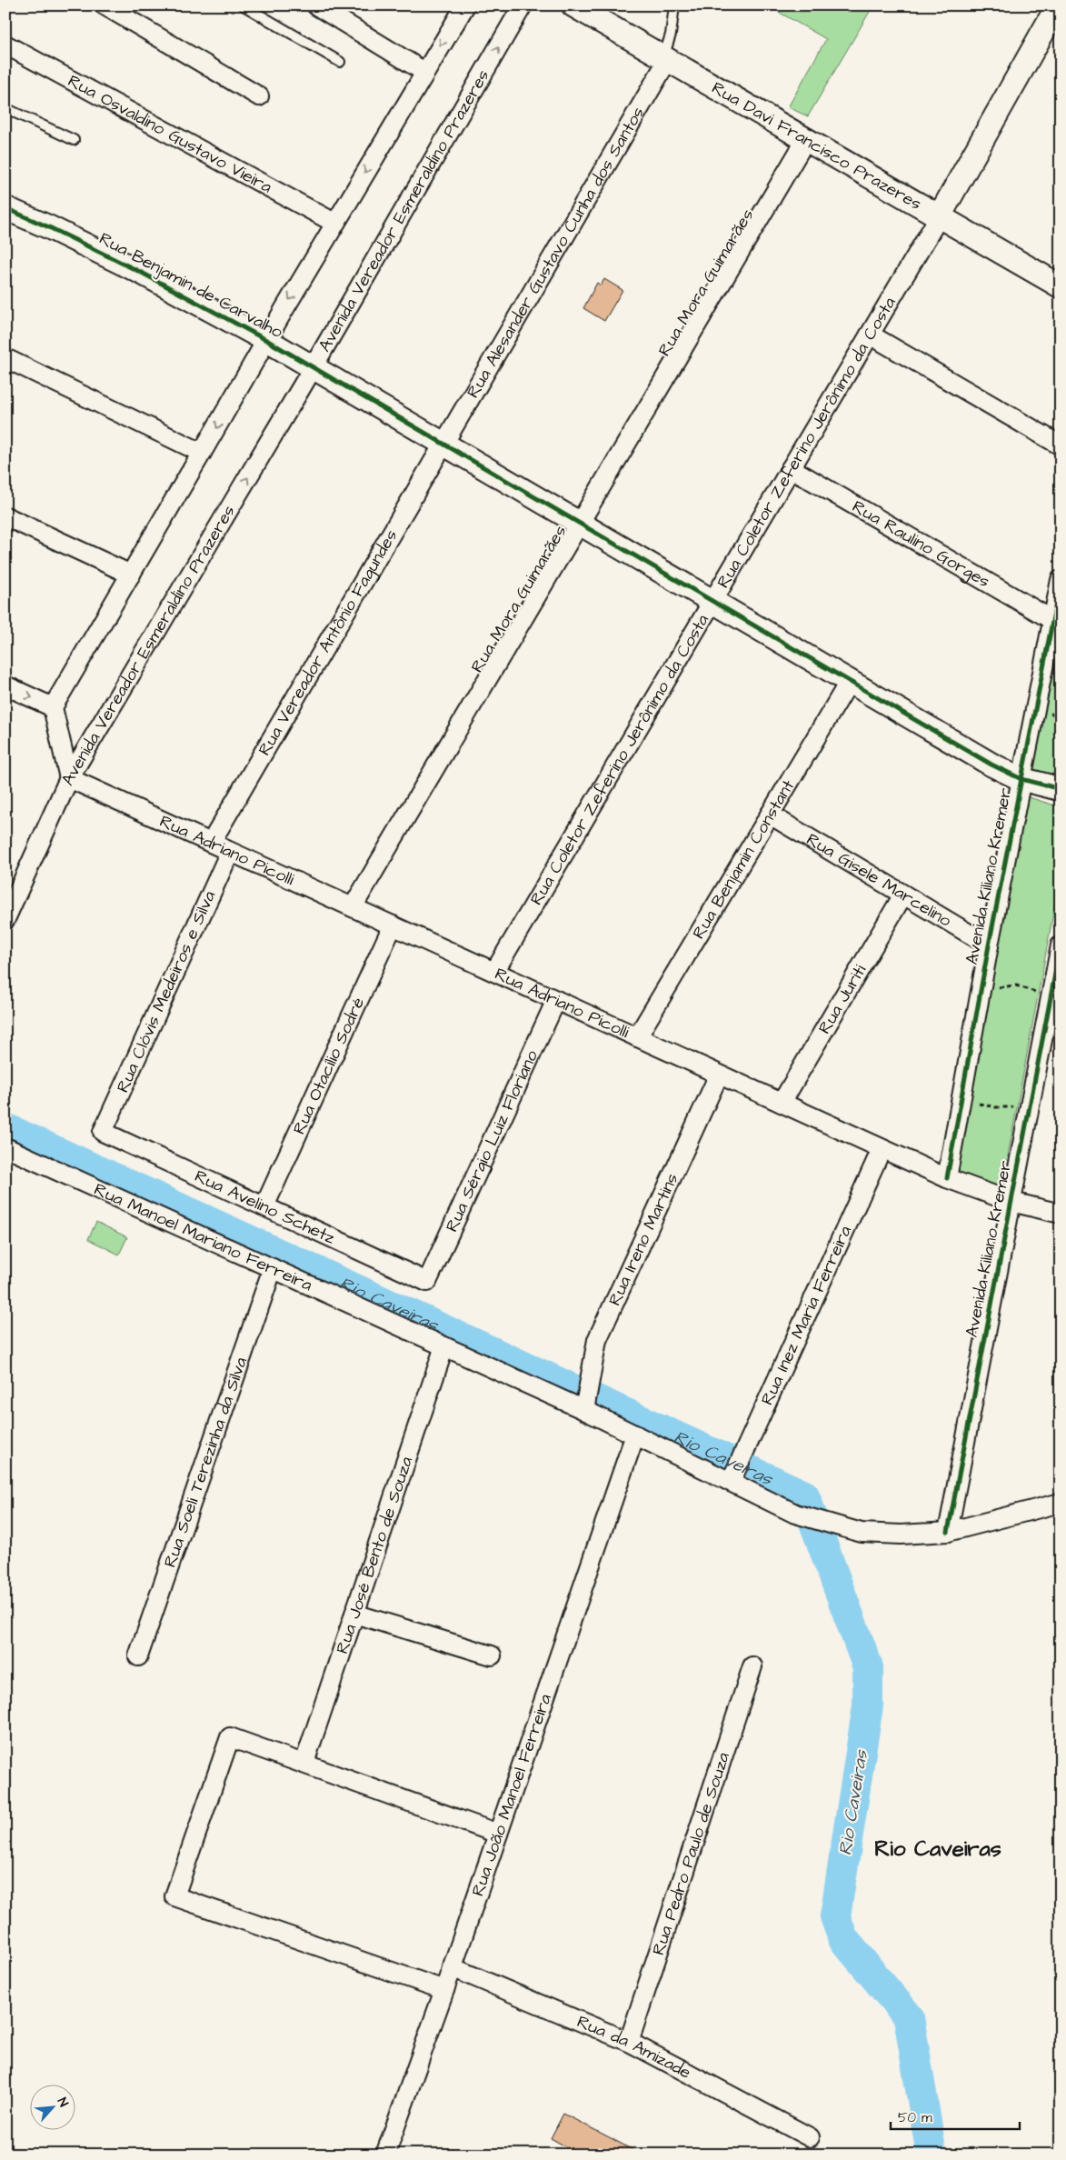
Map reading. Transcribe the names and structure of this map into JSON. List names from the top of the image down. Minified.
{"streets":{"street":["Rua Osvaldino Gustavo Vieira","Rua Davi Francisco Prazeres","Avenida Vereador Esmeraldino Prazeres","Rua Alesander Gustavo Cunha dos Santos","Rua Mora Guimarães","Rua Benjamin de Carvalho","Rua Coletor Zeferino Jerônimo da Costa","Rua Raulino Gorges","Rua Vereador Antônio Fagundes","Rua Adriano Picolli","Rua Benjamin Constant","Avenida Kiliano Kremer","Rua Gisele Marcelino","Rua Clóvis Medeiros e Silva","Rua Juriti","Rua Otacílio Sodré","Rua Sérgio Luiz Floriano","Rua Avelino Schetz","Rua Manoel Mariano Ferreira","Rua Ireno Martins","Rua Inez Maria Ferreira","Rua Soeli Terezinha da Silva","Rua José Bento de Souza","Rua João Manoel Ferreira","Rua Pedro Paulo de Souza","Rua da Amizade"]},"crossings":[["Rua Davi Francisco Prazeres","Rua Alesander Gustavo Cunha dos Santos"],["Rua Davi Francisco Prazeres","Rua Mora Guimarães"],["Rua Davi Francisco Prazeres","Rua Coletor Zeferino Jerônimo da Costa"],["Avenida Vereador Esmeraldino Prazeres","Rua Benjamin de Carvalho"],["Avenida Vereador Esmeraldino Prazeres","Rua Adriano Picolli"],["Rua Alesander Gustavo Cunha dos Santos","Rua Benjamin de Carvalho"],["Rua Alesander Gustavo Cunha dos Santos","Rua Vereador Antônio Fagundes"],["Rua Mora Guimarães","Rua Benjamin de Carvalho"],["Rua Mora Guimarães","Rua Adriano Picolli"],["Rua Benjamin de Carvalho","Rua Coletor Zeferino Jerônimo da Costa"],["Rua Benjamin de Carvalho","Rua Vereador Antônio Fagundes"],["Rua Benjamin de Carvalho","Rua Benjamin Constant"],["Rua Benjamin de Carvalho","Avenida Kiliano Kremer"],["Rua Coletor Zeferino Jerônimo da Costa","Rua Raulino Gorges"],["Rua Coletor Zeferino Jerônimo da Costa","Rua Adriano Picolli"],["Rua Raulino Gorges","Avenida Kiliano Kremer"],["Rua Vereador Antônio Fagundes","Rua Adriano Picolli"],["Rua Adriano Picolli","Rua Benjamin Constant"],["Rua Adriano Picolli","Avenida Kiliano Kremer"],["Rua Adriano Picolli","Rua Clóvis Medeiros e Silva"],["Rua Adriano Picolli","Rua Juriti"],["Rua Adriano Picolli","Rua Otacílio Sodré"],["Rua Adriano Picolli","Rua Sérgio Luiz Floriano"],["Rua Adriano Picolli","Rua Ireno Martins"],["Rua Adriano Picolli","Rua Inez Maria Ferreira"],["Rua Benjamin Constant","Rua Gisele Marcelino"],["Avenida Kiliano Kremer","Rua Gisele Marcelino"],["Avenida Kiliano Kremer","Rua Manoel Mariano Ferreira"],["Rua Gisele Marcelino","Rua Juriti"],["Rua Clóvis Medeiros e Silva","Rua Avelino Schetz"],["Rua Otacílio Sodré","Rua Avelino Schetz"],["Rua Sérgio Luiz Floriano","Rua Avelino Schetz"],["Rua Manoel Mariano Ferreira","Rua Ireno Martins"],["Rua Manoel Mariano Ferreira","Rua Inez Maria Ferreira"],["Rua Manoel Mariano Ferreira","Rua Soeli Terezinha da Silva"],["Rua Manoel Mariano Ferreira","Rua José Bento de Souza"],["Rua Manoel Mariano Ferreira","Rua João Manoel Ferreira"],["Rua João Manoel Ferreira","Rua da Amizade"],["Rua Pedro Paulo de Souza","Rua da Amizade"]],"districts":["Rio Caveiras"],"water":["Rio Caveiras"],"scale_bar":"50 m","north":"top right"}
